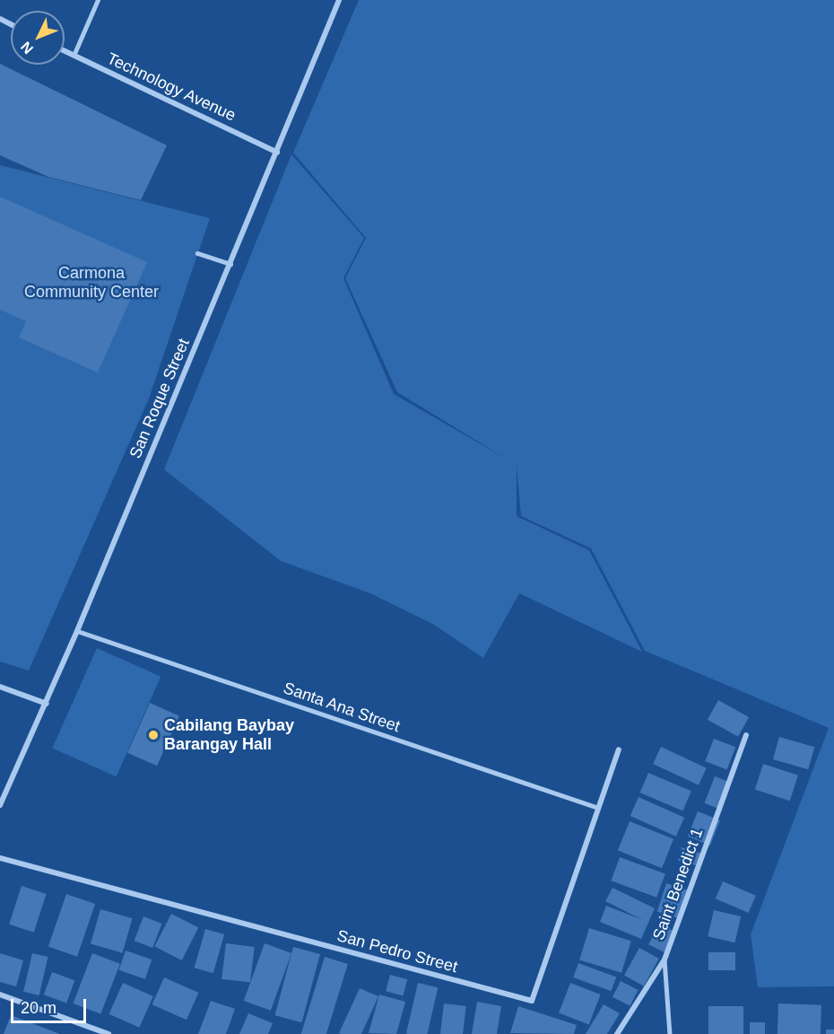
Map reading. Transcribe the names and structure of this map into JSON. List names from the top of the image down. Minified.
{"streets":{"street":["Technology Avenue","San Roque Street","Saint Benedict 1","San Pedro Street"],"lane":["Santa Ana Street"]},"crossings":[["Technology Avenue","San Roque Street"],["San Roque Street","Santa Ana Street"],["Santa Ana Street","San Pedro Street"]],"parks":["Carmona Community Center"],"places":["Cabilang Baybay Barangay Hall"],"scale_bar":"20 m","north":"bottom left"}
